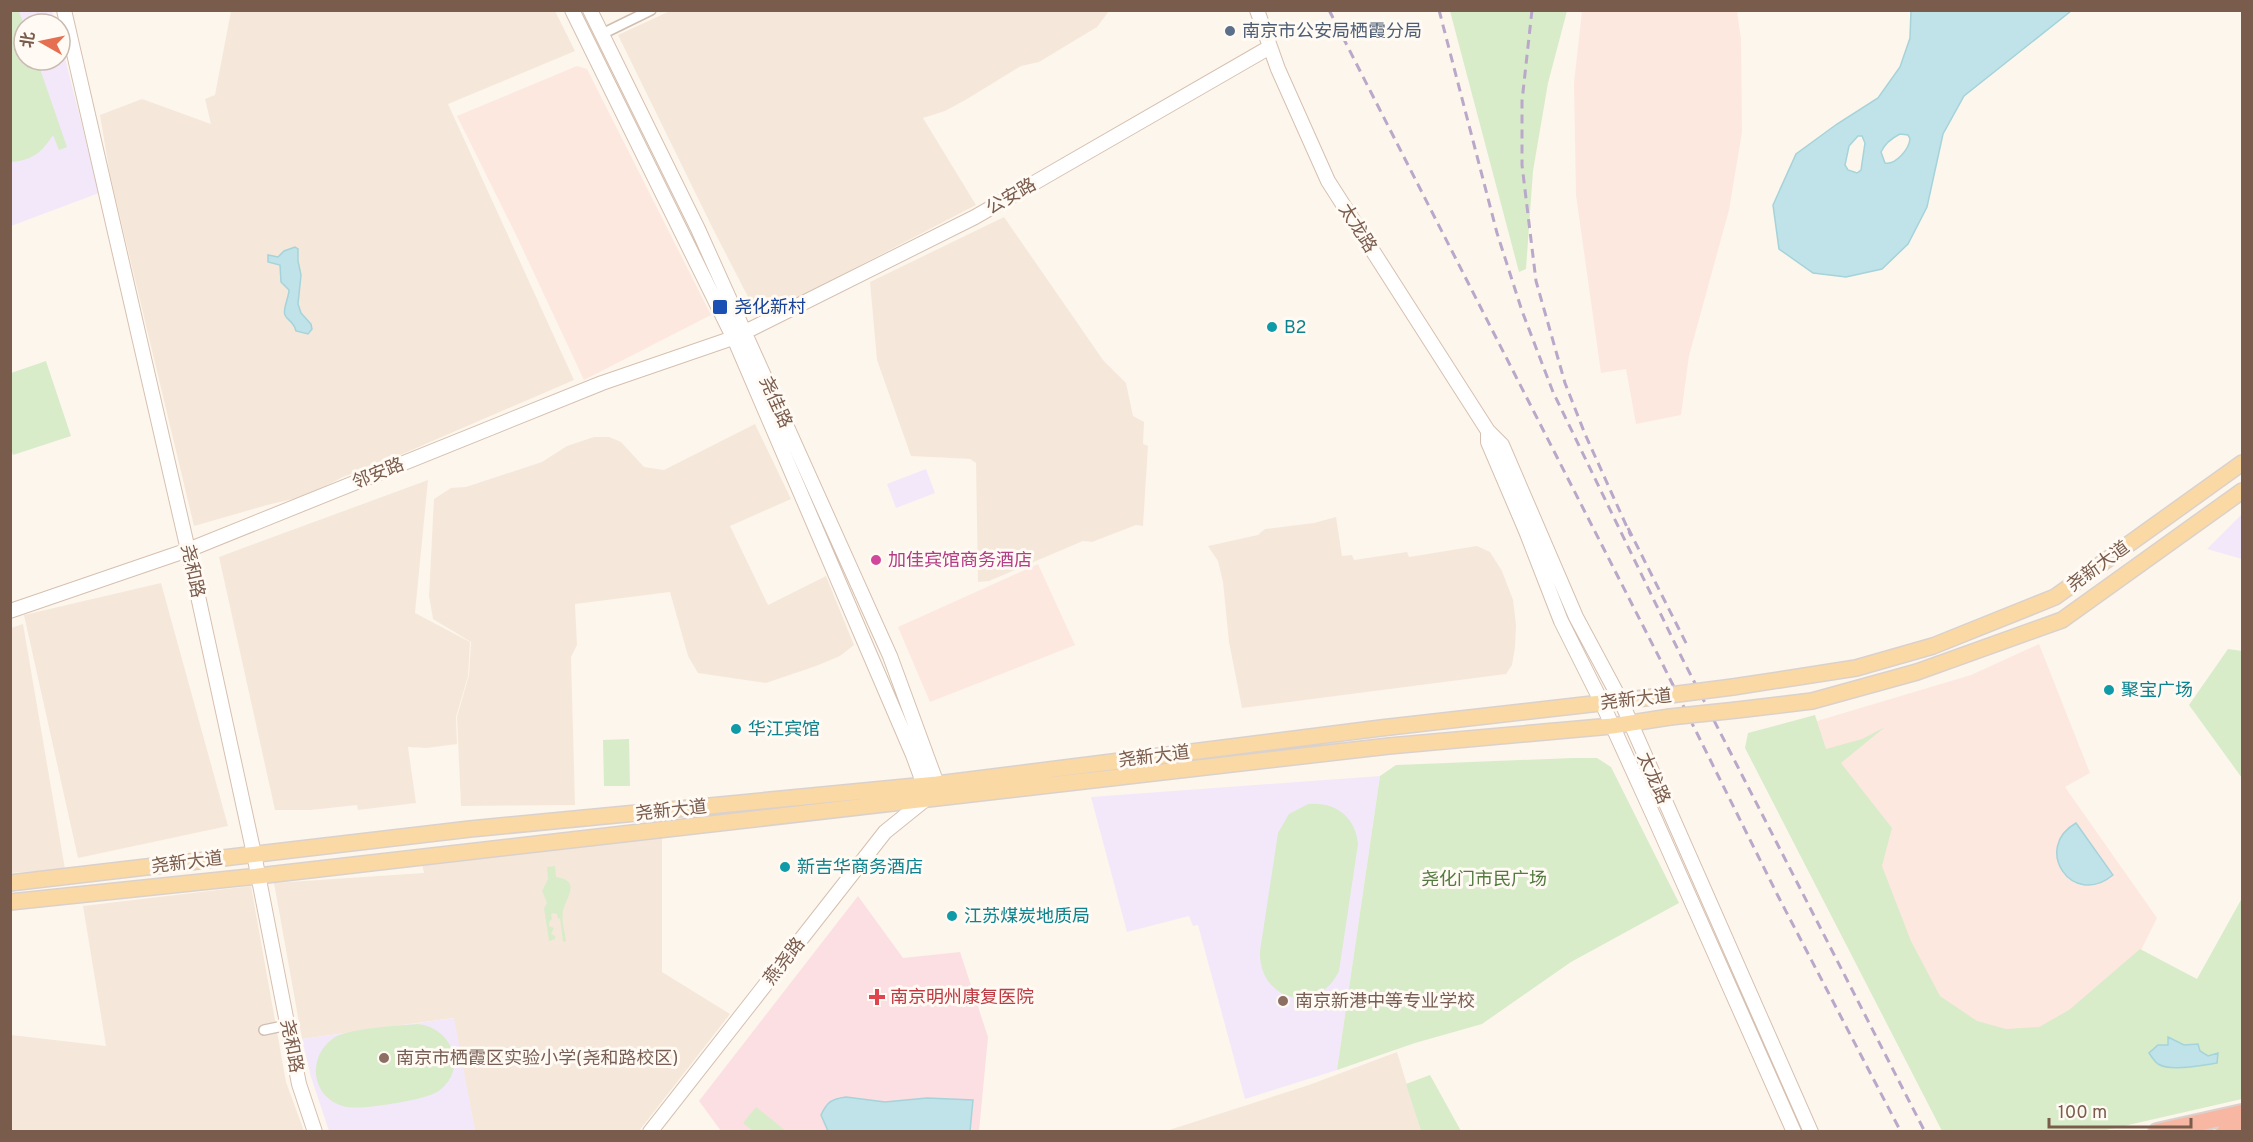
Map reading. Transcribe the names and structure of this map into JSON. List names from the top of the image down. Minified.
{"streets":{"main road":["公安路","太龙路","尧佳路","邻安路","尧新大道","尧和路","燕尧路"]},"crossings":[["公安路","太龙路"],["公安路","尧佳路"],["公安路","邻安路"],["太龙路","尧新大道"],["尧佳路","邻安路"],["尧佳路","尧新大道"],["尧佳路","燕尧路"],["邻安路","尧和路"],["尧新大道","尧和路"],["尧新大道","燕尧路"]],"parks":["尧化门市民广场"],"places":{"other":["南京市公安局栖霞分局","B2","加佳宾馆商务酒店","聚宝广场","华江宾馆","新吉华商务酒店","江苏煤炭地质局","南京新港中等专业学校","南京市栖霞区实验小学(尧和路校区)"],"transit":["尧化新村"],"health":["南京明州康复医院"]},"scale_bar":"100 m","north":"left"}
